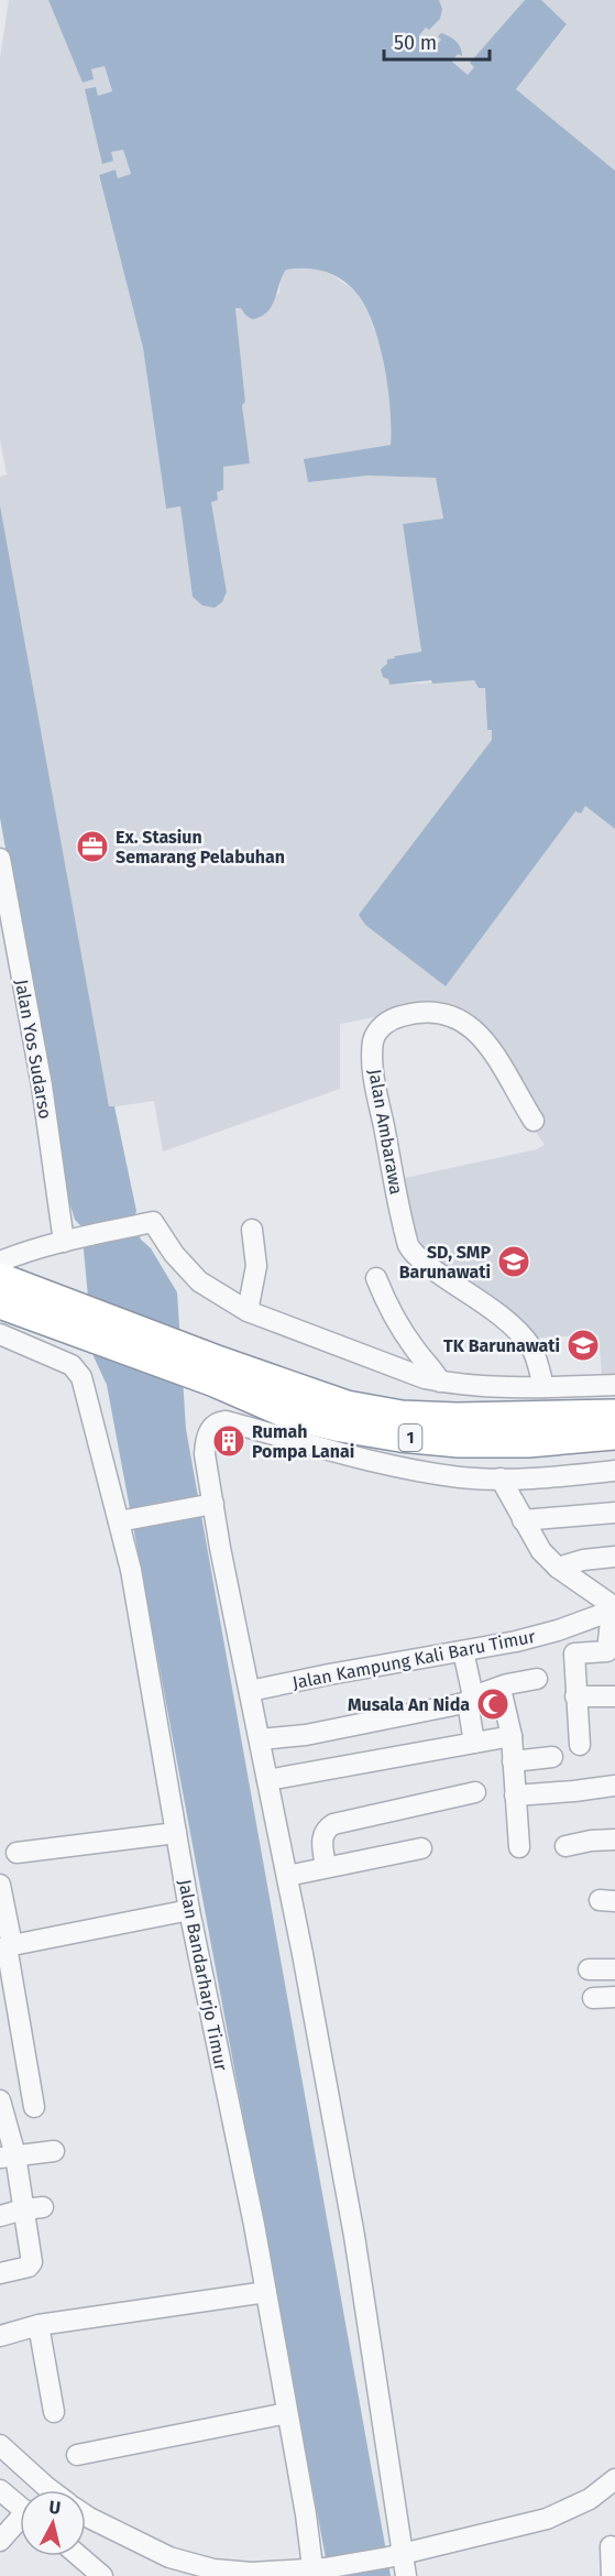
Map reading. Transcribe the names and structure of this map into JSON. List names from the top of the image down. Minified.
{"streets":{"highway":["1"],"street":["Jalan Yos Sudarso","Jalan Ambarawa","Jalan Kampung Kali Baru Timur","Jalan Bandarharjo Timur"]},"places":{"office":["Ex. Stasiun Semarang Pelabuhan"],"school or university":["SD, SMP Barunawati","TK Barunawati"],"building":["Rumah Pompa Lanai"],"mosque":["Musala An Nida"]},"scale_bar":"50 m","north":"top"}
